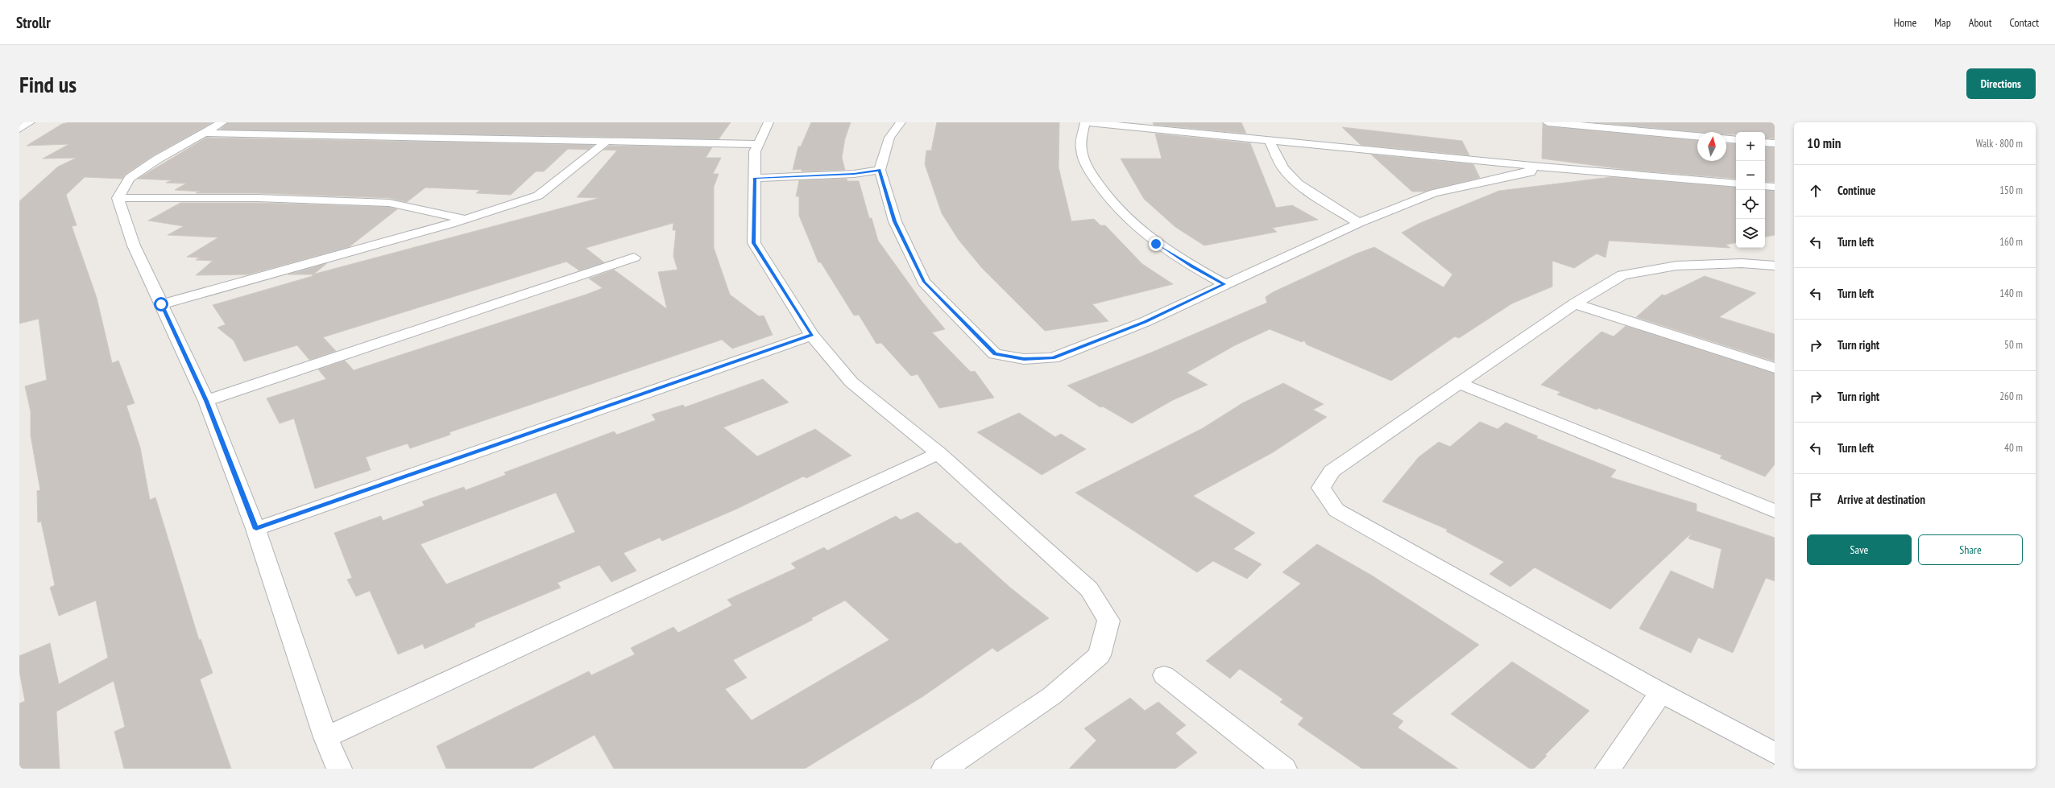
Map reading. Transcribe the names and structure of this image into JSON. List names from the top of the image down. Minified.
{"north":"top","page":{"header":"Strollr","nav":["Home","Map","About","Contact"],"buttons":["Directions",["Save","Share"]],"title":"Find us","heading":["10 min","Walk · 800 m"],"map_buttons":["+","−"],"list":[["Continue","150 m"],["Turn left","160 m"],["Turn left","140 m"],["Turn right","50 m"],["Turn right","260 m"],["Turn left","40 m"],"Arrive at destination"]}}
